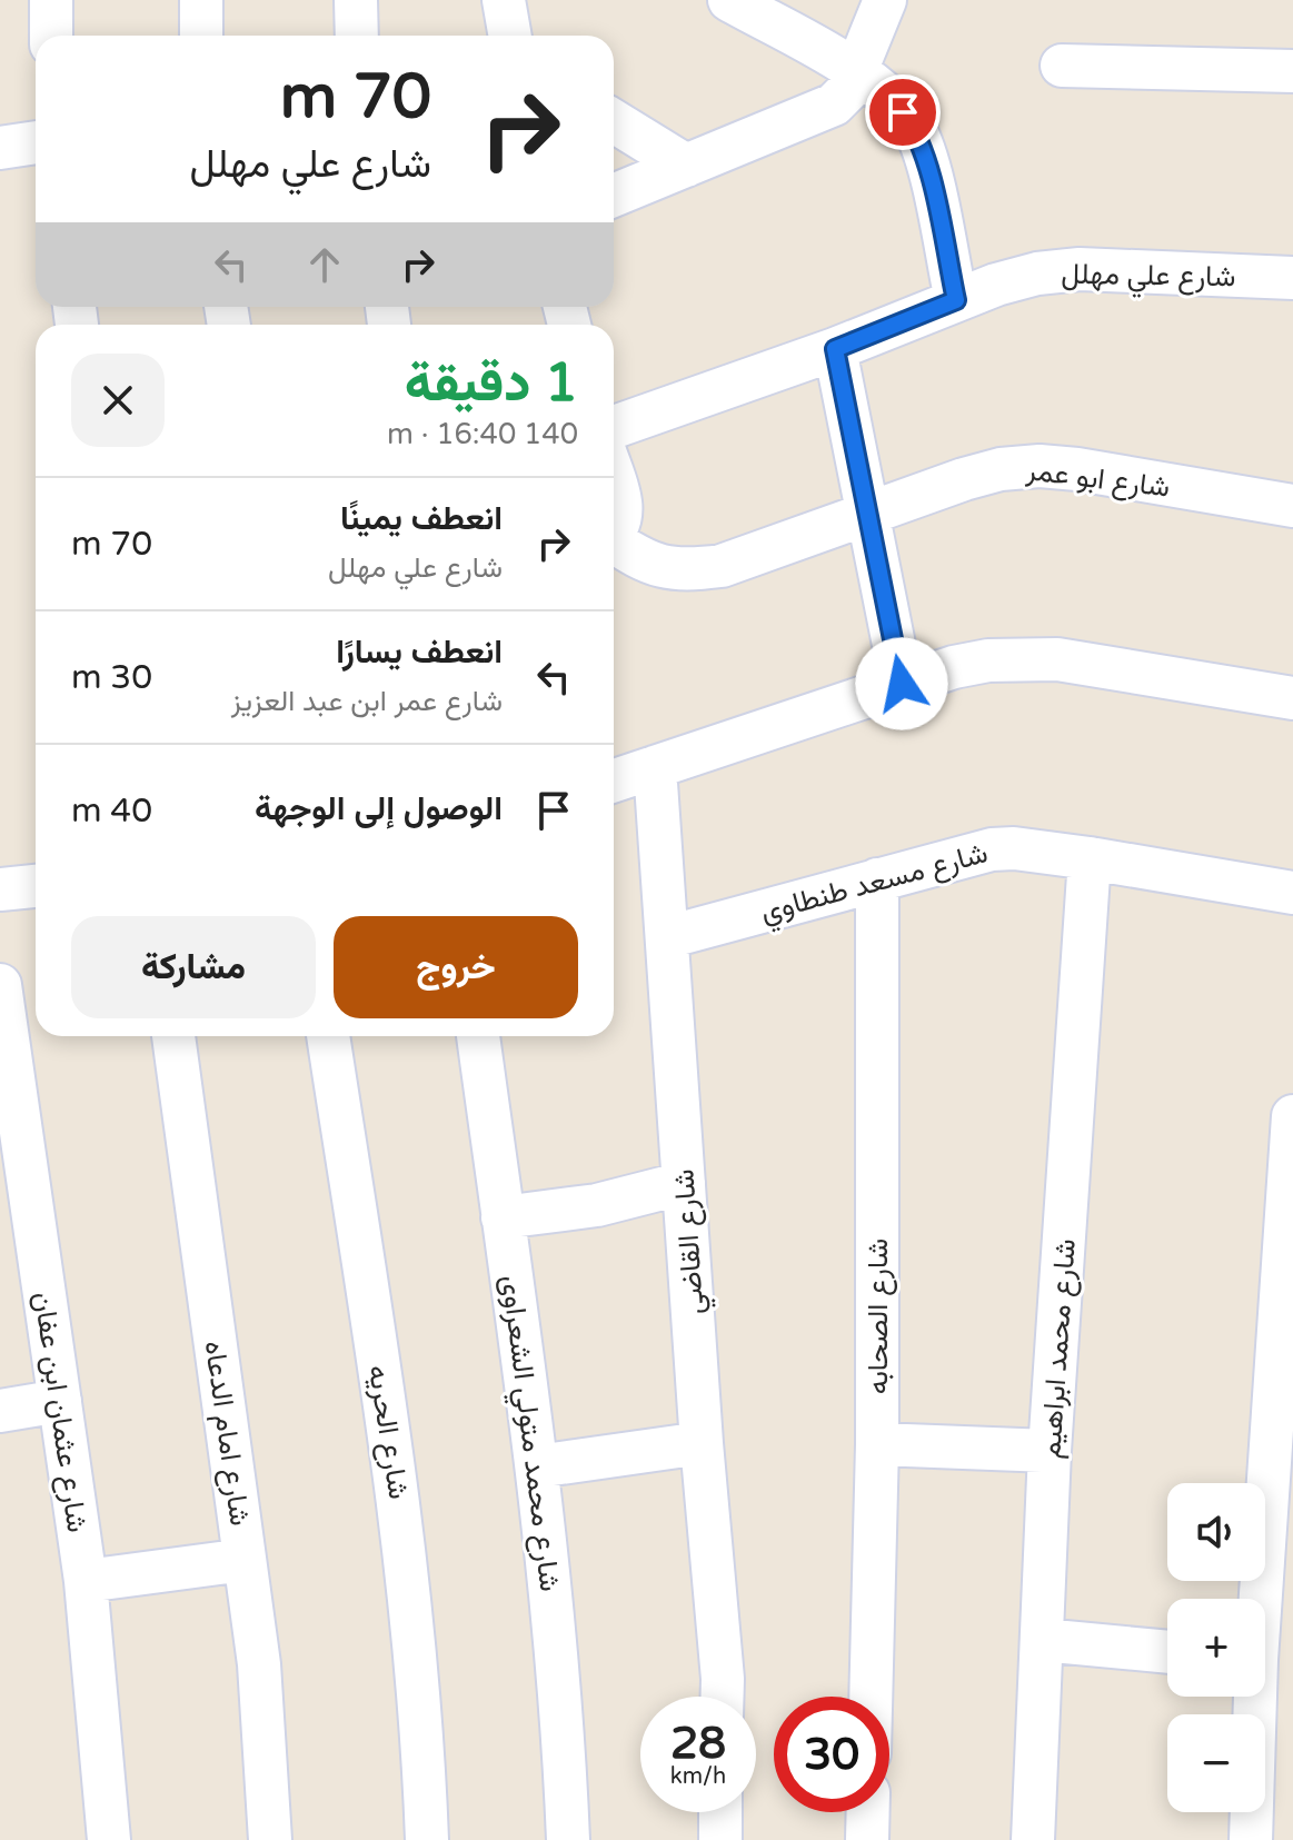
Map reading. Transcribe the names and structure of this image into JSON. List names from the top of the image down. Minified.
{"streets":{"street":["شارع علي مهلل","شارع ابو عمر","شارع مسعد طنطاوي","شارع القاضي","شارع الصحابه","شارع محمد ابراهيم","شارع عثمان ابن عفان","شارع الحريه","شارع امام الدعاه","شارع محمد متولي الشعراوى"]},"crossings":[["شارع مسعد طنطاوي","شارع القاضي"],["شارع مسعد طنطاوي","شارع الصحابه"],["شارع مسعد طنطاوي","شارع محمد ابراهيم"]],"page":{"turn":["70 m","شارع علي مهلل"],"heading":["1 دقيقة","140 m · 16:40"],"list":[{"name":"انعطف يمينًا","note":"شارع علي مهلل","value":"70 m"},{"name":"انعطف يسارًا","note":"شارع عمر ابن عبد العزيز","value":"30 m"},{"name":"الوصول إلى الوجهة","value":"40 m"}],"buttons":["خروج","مشاركة"],"map_buttons":["+","−"],"speed":"28 km/h","limit":"30"}}
